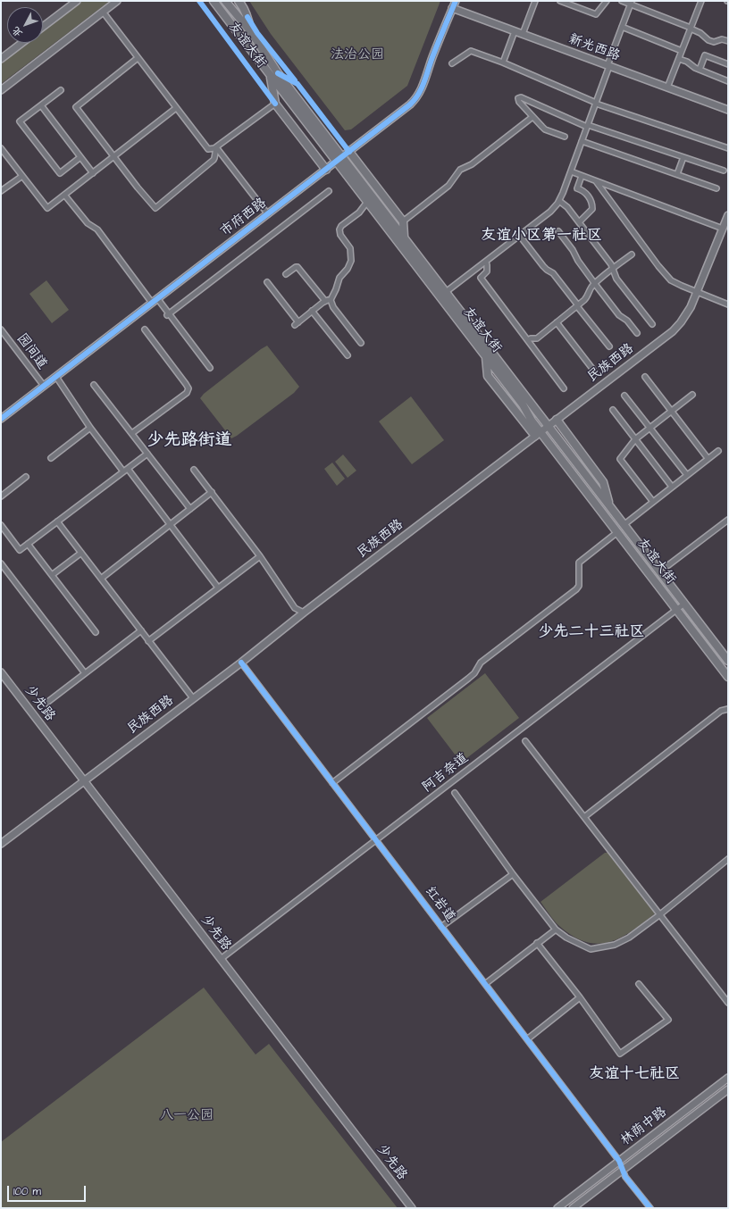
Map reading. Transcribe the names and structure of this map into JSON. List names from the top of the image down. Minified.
{"streets":{"main road":["友谊大街","新光西路","市府西路","民族西路","少先路","林荫中路"],"street":["园间道","阿吉奈道","红岩道"]},"crossings":[["友谊大街","市府西路"],["友谊大街","民族西路"],["友谊大街","阿吉奈道"],["新光西路","市府西路"],["市府西路","园间道"],["民族西路","少先路"],["民族西路","红岩道"],["少先路","阿吉奈道"],["阿吉奈道","红岩道"],["红岩道","林荫中路"]],"districts":["友谊小区第一社区","少先路街道","少先二十三社区","友谊十七社区"],"parks":["法治公园","八一公园"],"scale_bar":"100 m","north":"bottom left"}
